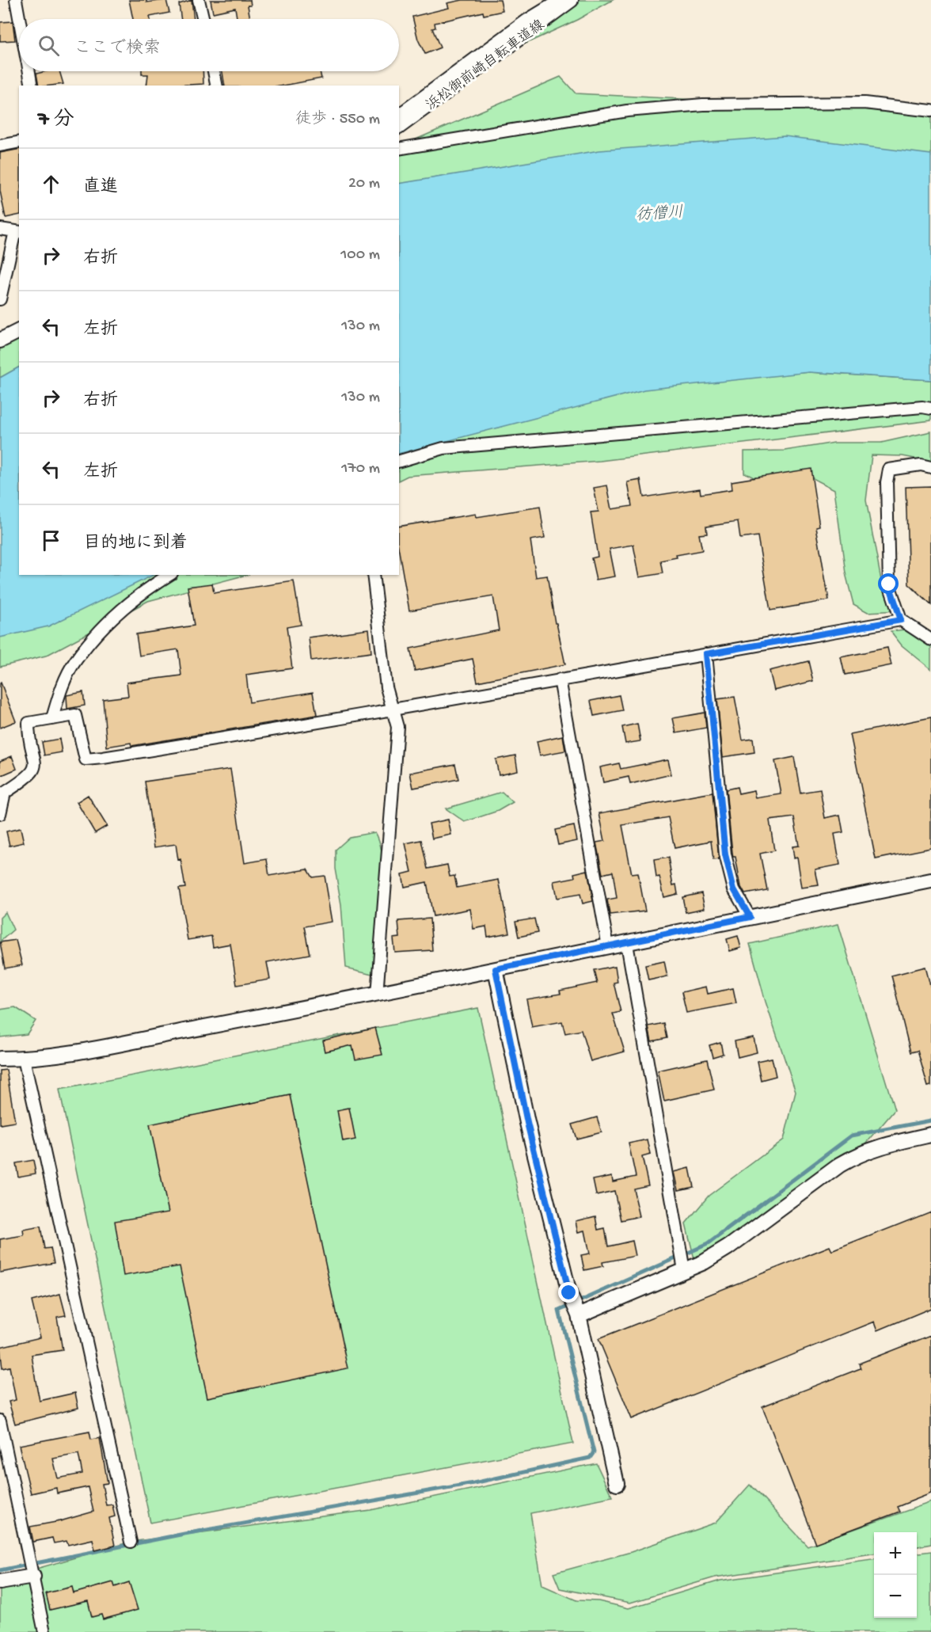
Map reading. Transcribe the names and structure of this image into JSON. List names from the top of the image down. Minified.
{"streets":{"street":["浜松御前崎自転車道線"]},"water":["彷僧川"],"page":{"search":"ここで検索","heading":["7 分","徒歩 · 550 m"],"list":[["直進","20 m"],["右折","100 m"],["左折","130 m"],["右折","130 m"],["左折","170 m"],"目的地に到着"],"map_buttons":["+","−"]}}
